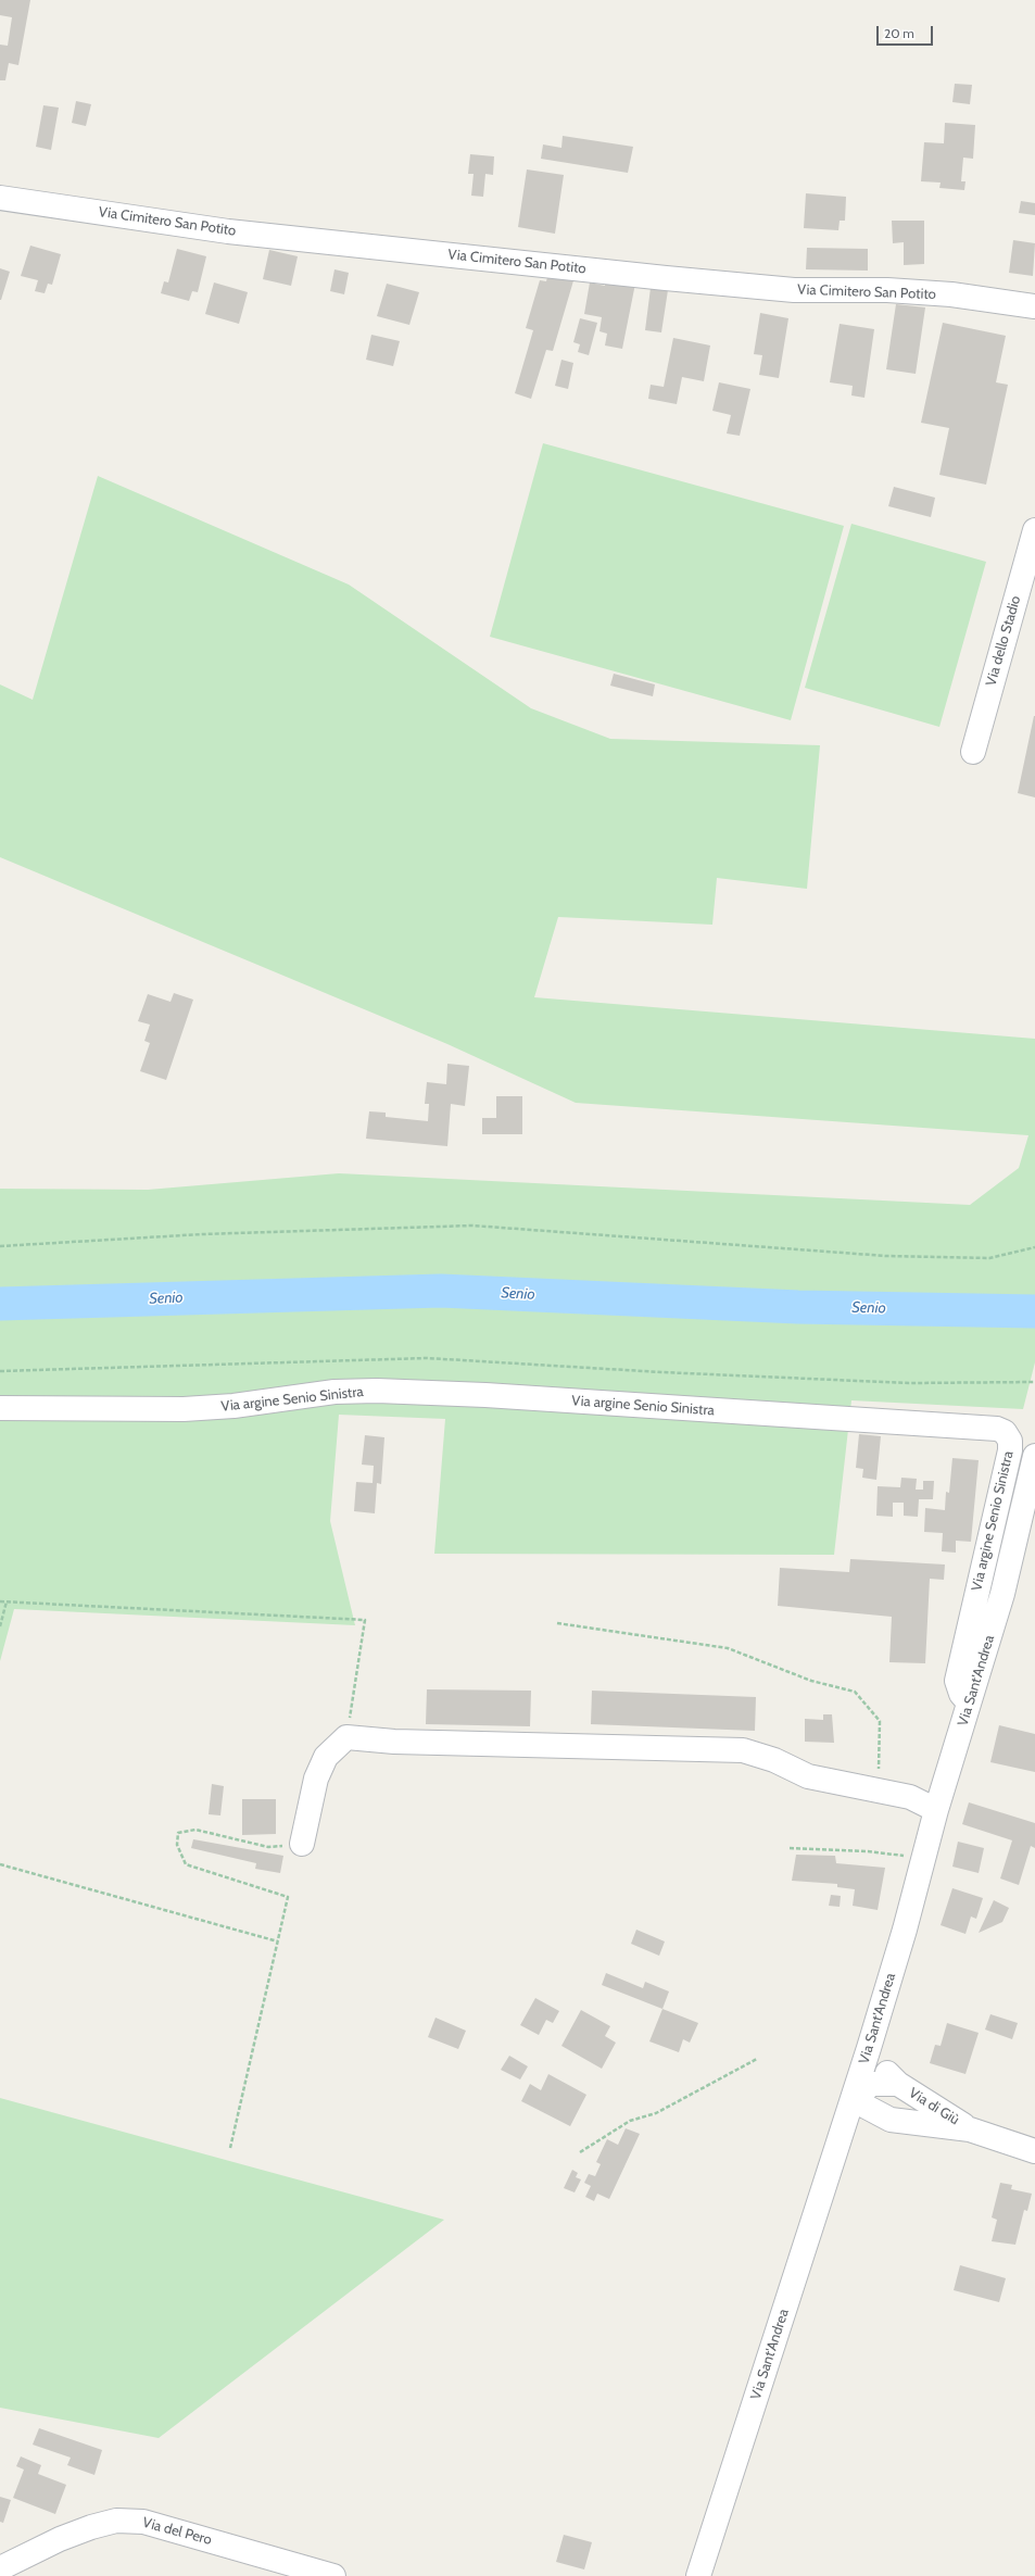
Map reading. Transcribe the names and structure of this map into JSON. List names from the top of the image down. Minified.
{"streets":{"street":["Via Cimitero San Potito","Via dello Stadio","Via argine Senio Sinistra","Via Sant'Andrea","Via di Giù","Via del Pero"]},"crossings":[["Via argine Senio Sinistra","Via Sant'Andrea"],["Via Sant'Andrea","Via di Giù"]],"water":["Senio"],"scale_bar":"20 m"}
